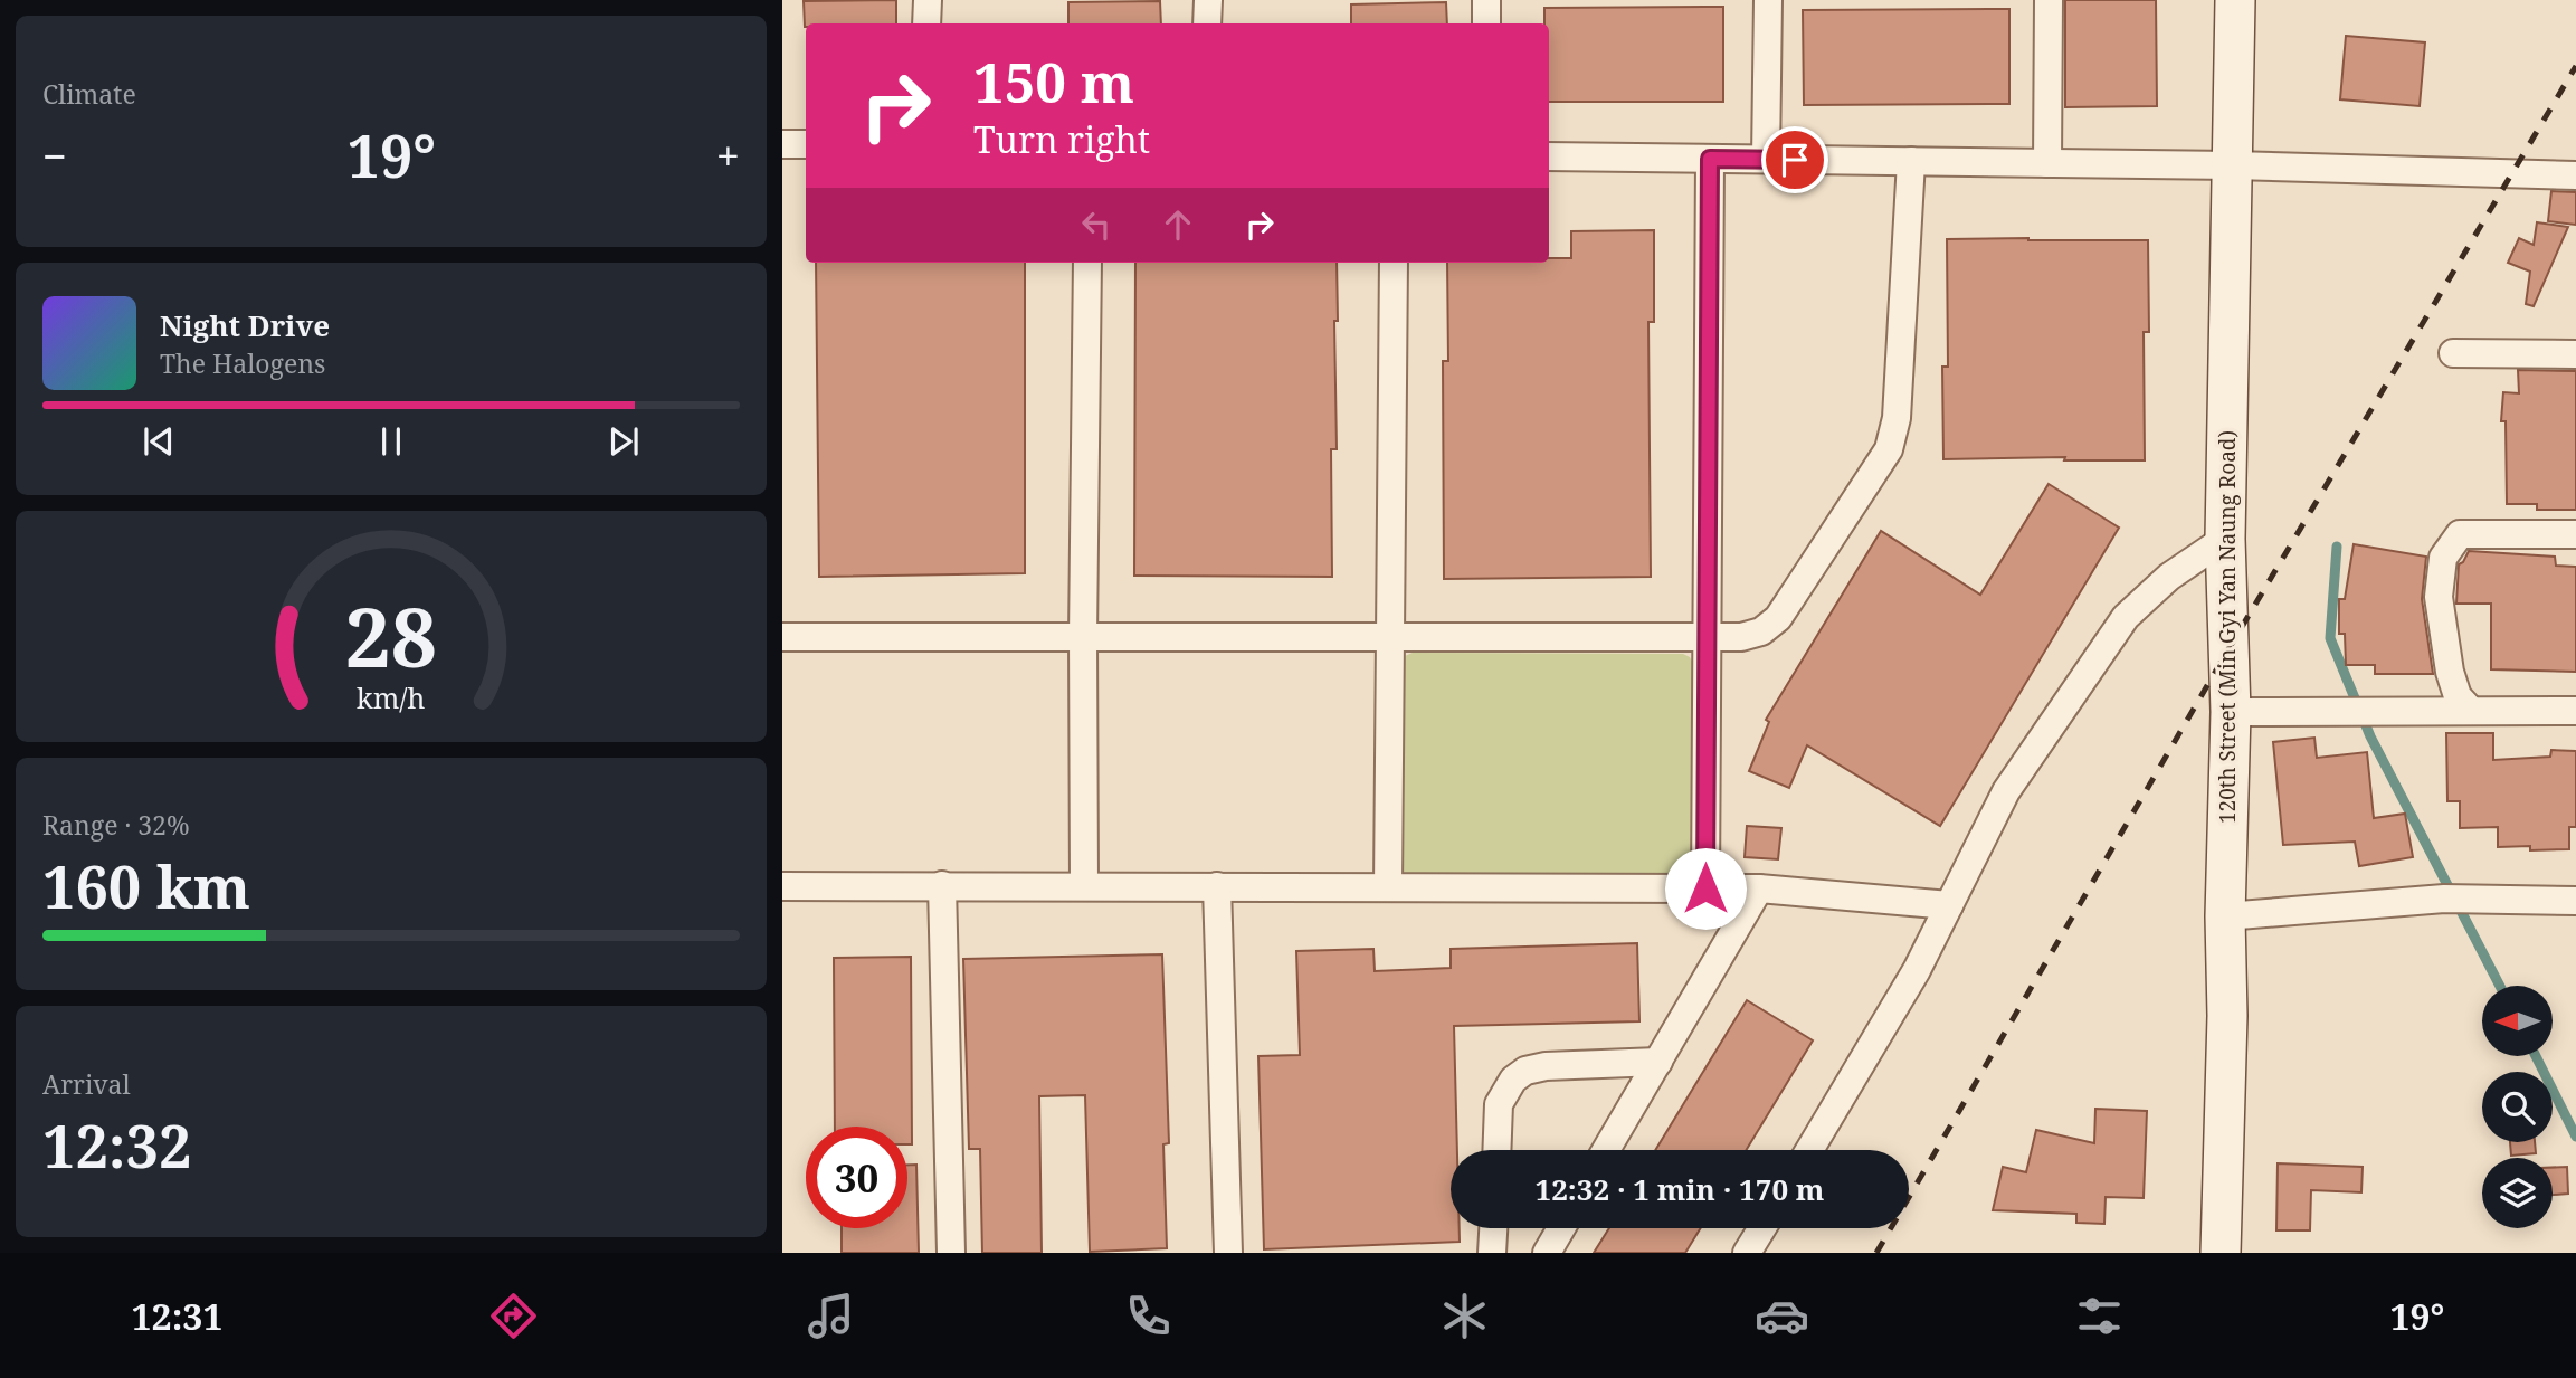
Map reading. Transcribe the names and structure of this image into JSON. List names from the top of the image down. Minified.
{"streets":{"street":["120th Street (Min Gyi Yan Naung Road)"]},"north":"left","page":{"tile":["Climate",["Range · 32%","160 km"],["Arrival","12:32"]],"turn":["150 m","Turn right"],"heat":["−","19°","+"],"song":["Night Drive","The Halogens"],"limit":"30","trip":"12:32 · 1 min · 170 m","tabs":["12:31","19°"],"gauge":["28","km/h"]}}
